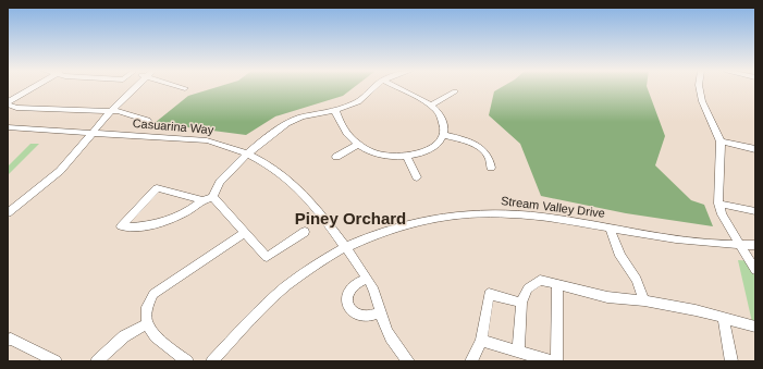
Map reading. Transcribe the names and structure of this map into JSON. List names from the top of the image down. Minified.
{"streets":{"street":["Casuarina Way","Stream Valley Drive"]},"crossings":[["Casuarina Way","Stream Valley Drive"]],"districts":["Piney Orchard"]}
